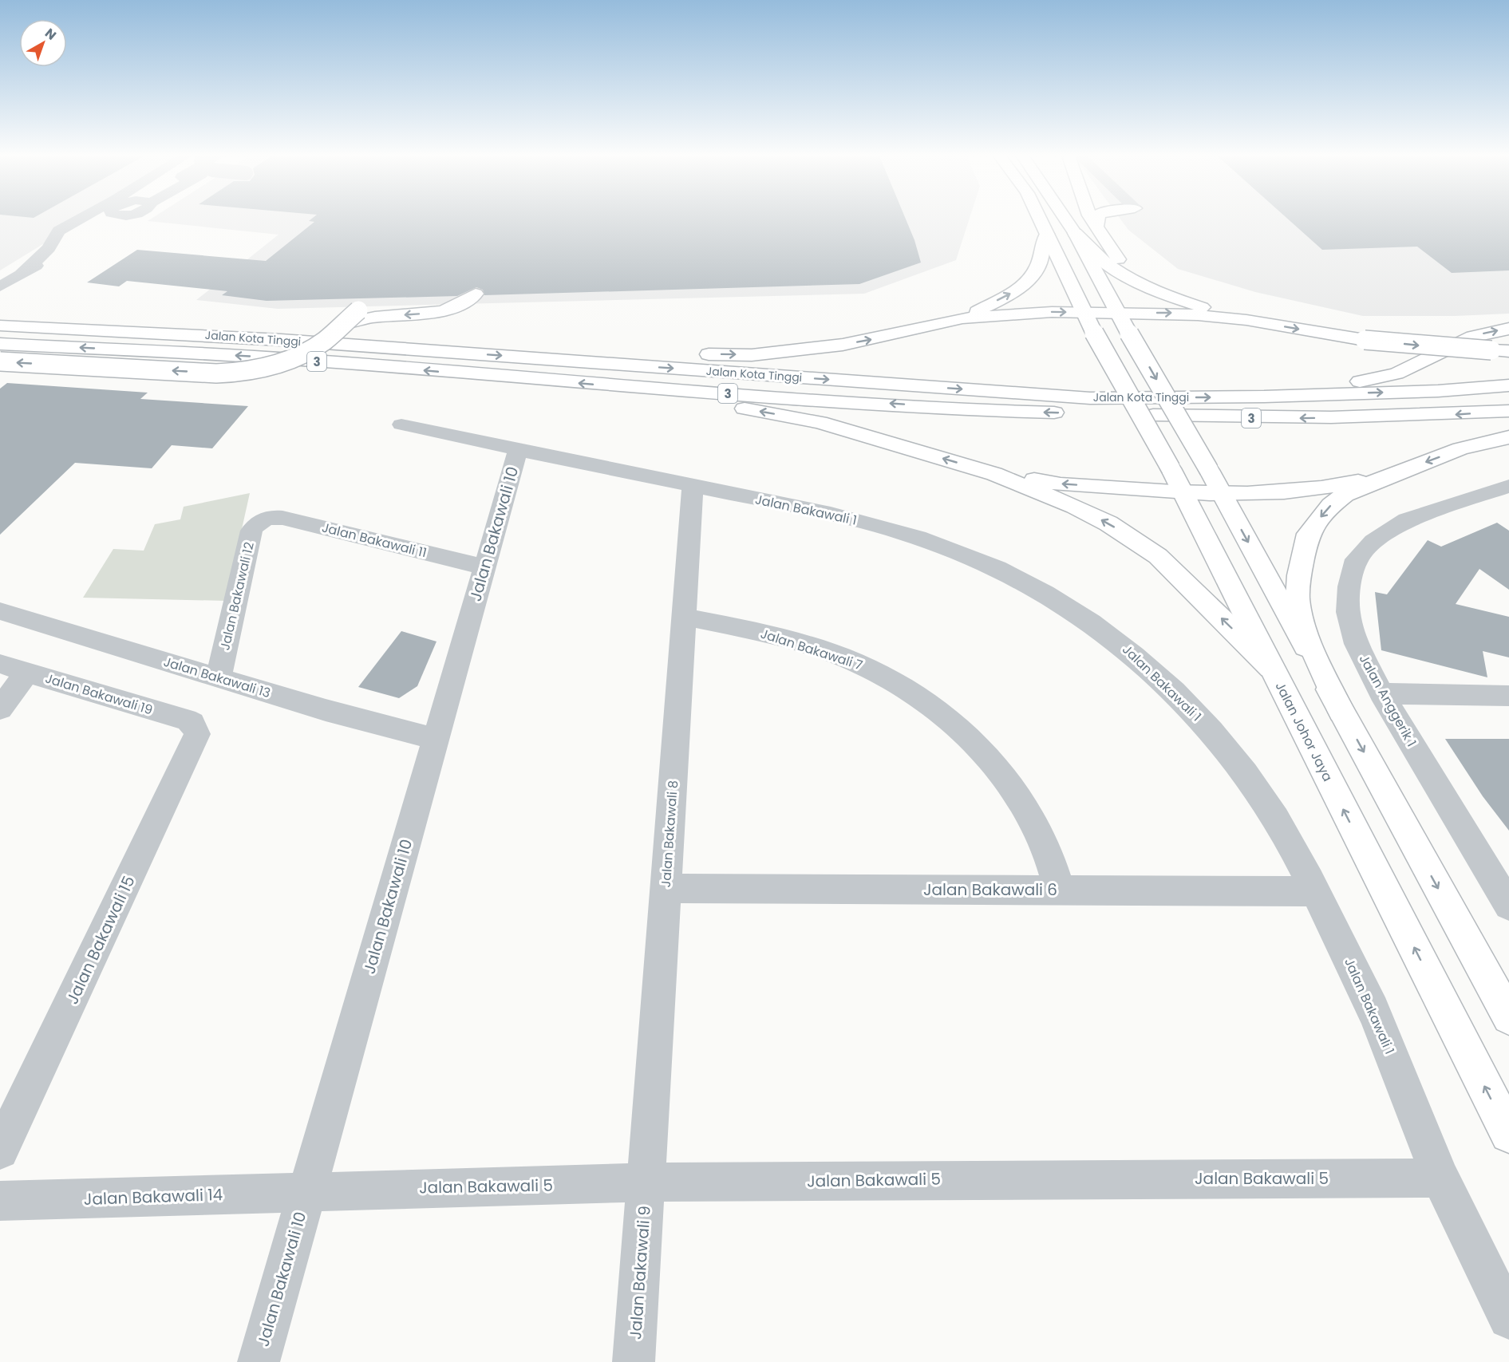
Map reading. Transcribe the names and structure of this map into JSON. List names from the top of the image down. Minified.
{"streets":{"main road":["Jalan Kota Tinggi","3","Jalan Johor Jaya"],"street":["Jalan Bakawali 1","Jalan Bakawali 10","Jalan Bakawali 11","Jalan Bakawali 12","Jalan Bakawali 7","Jalan Bakawali 13","Jalan Bakawali 19","Jalan Anggerik 1","Jalan Bakawali 8","Jalan Bakawali 6","Jalan Bakawali 15","Jalan Bakawali 5","Jalan Bakawali 14","Jalan Bakawali 9"]},"crossings":[["Jalan Bakawali 1","Jalan Bakawali 10"],["Jalan Bakawali 1","Jalan Bakawali 8"],["Jalan Bakawali 1","Jalan Bakawali 6"],["Jalan Bakawali 1","Jalan Bakawali 5"],["Jalan Bakawali 10","Jalan Bakawali 11"],["Jalan Bakawali 10","Jalan Bakawali 13"],["Jalan Bakawali 10","Jalan Bakawali 5"],["Jalan Bakawali 10","Jalan Bakawali 14"],["Jalan Bakawali 11","Jalan Bakawali 12"],["Jalan Bakawali 12","Jalan Bakawali 13"],["Jalan Bakawali 7","Jalan Bakawali 8"],["Jalan Bakawali 7","Jalan Bakawali 6"],["Jalan Bakawali 19","Jalan Bakawali 15"],["Jalan Bakawali 8","Jalan Bakawali 6"],["Jalan Bakawali 8","Jalan Bakawali 5"],["Jalan Bakawali 8","Jalan Bakawali 9"],["Jalan Bakawali 5","Jalan Bakawali 14"],["Jalan Bakawali 5","Jalan Bakawali 9"]],"north":"top right"}
